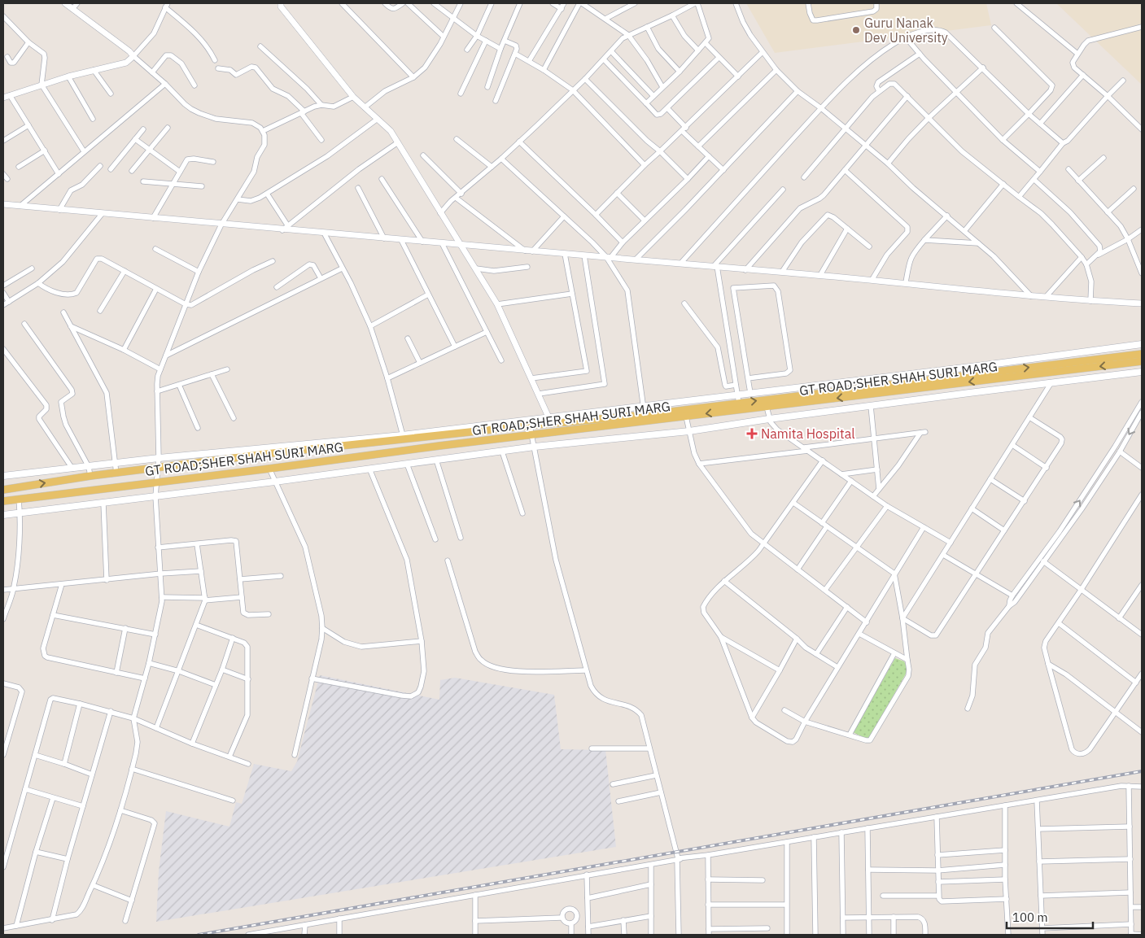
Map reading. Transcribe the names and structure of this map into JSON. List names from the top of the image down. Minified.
{"streets":{"main road":["GT ROAD;SHER SHAH SURI MARG"]},"places":{"other":["Guru Nanak Dev University"],"health":["Namita Hospital"]},"scale_bar":"100 m"}
